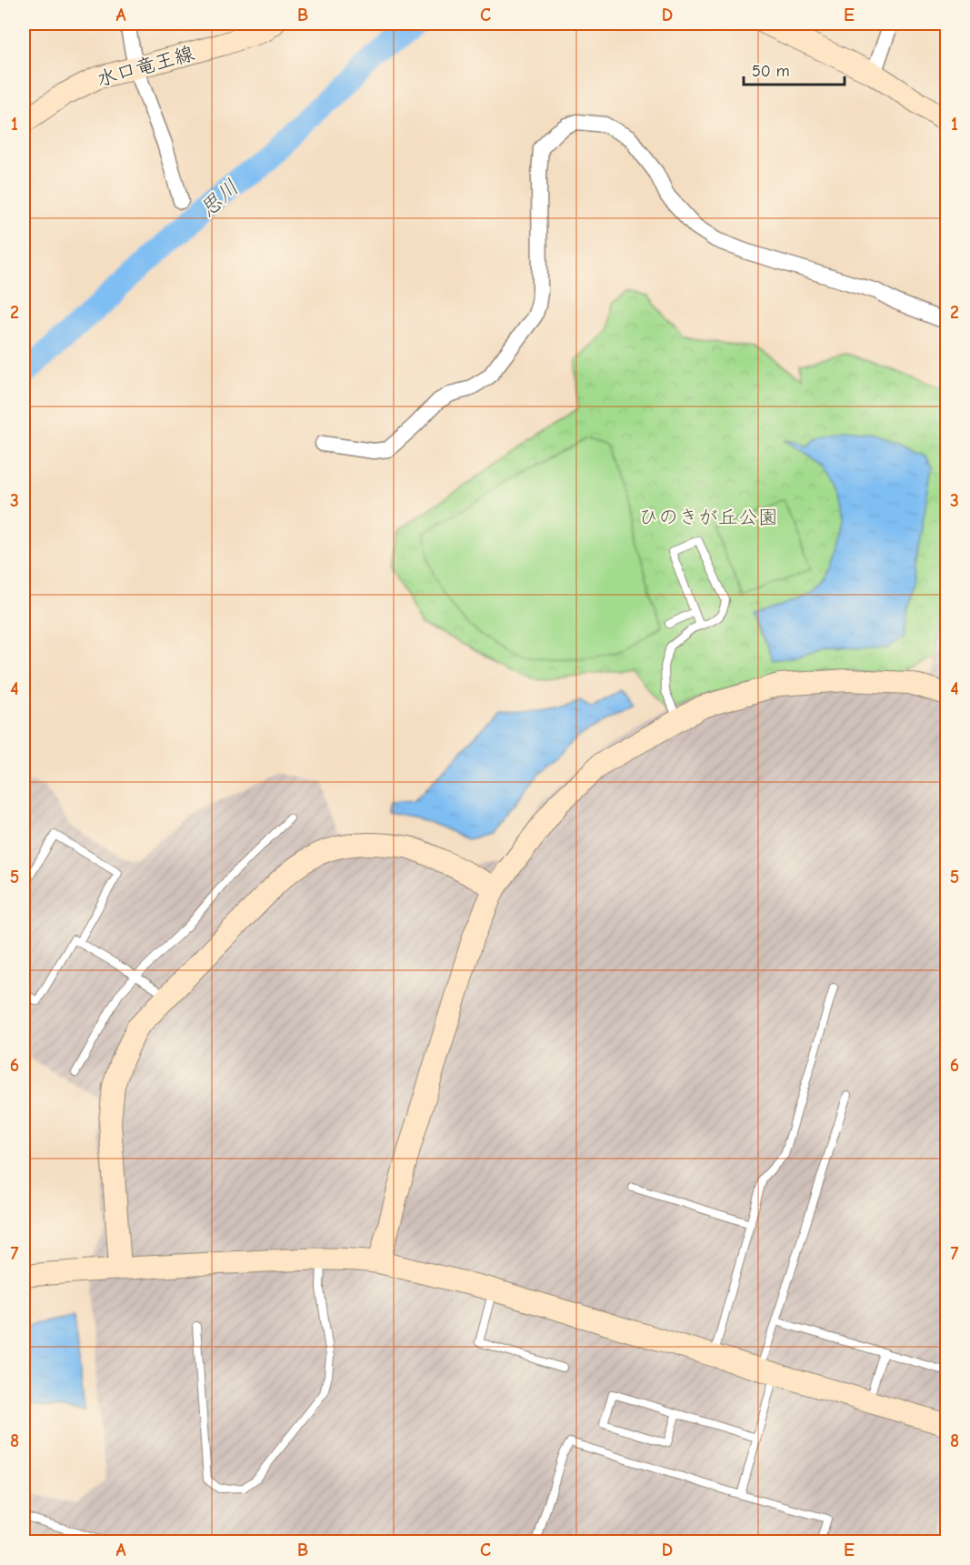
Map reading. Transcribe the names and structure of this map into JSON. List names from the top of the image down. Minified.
{"streets":{"street":["水口竜王線"]},"water":["思川"],"parks":["ひのきが丘公園"],"scale_bar":"50 m","grid":{"columns":["A","B","C","D","E"],"rows":["1","2","3","4","5","6","7","8"]}}
